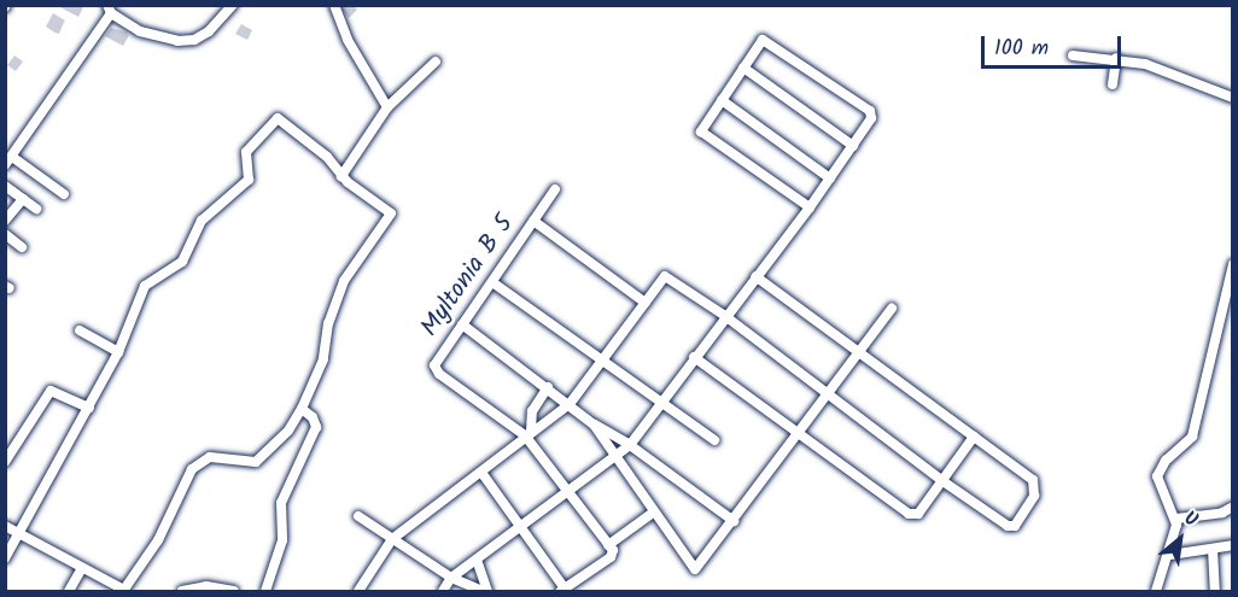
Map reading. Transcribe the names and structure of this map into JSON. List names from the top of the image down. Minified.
{"streets":{"street":["Myltonia B 5"]},"scale_bar":"100 m","north":"top right"}
